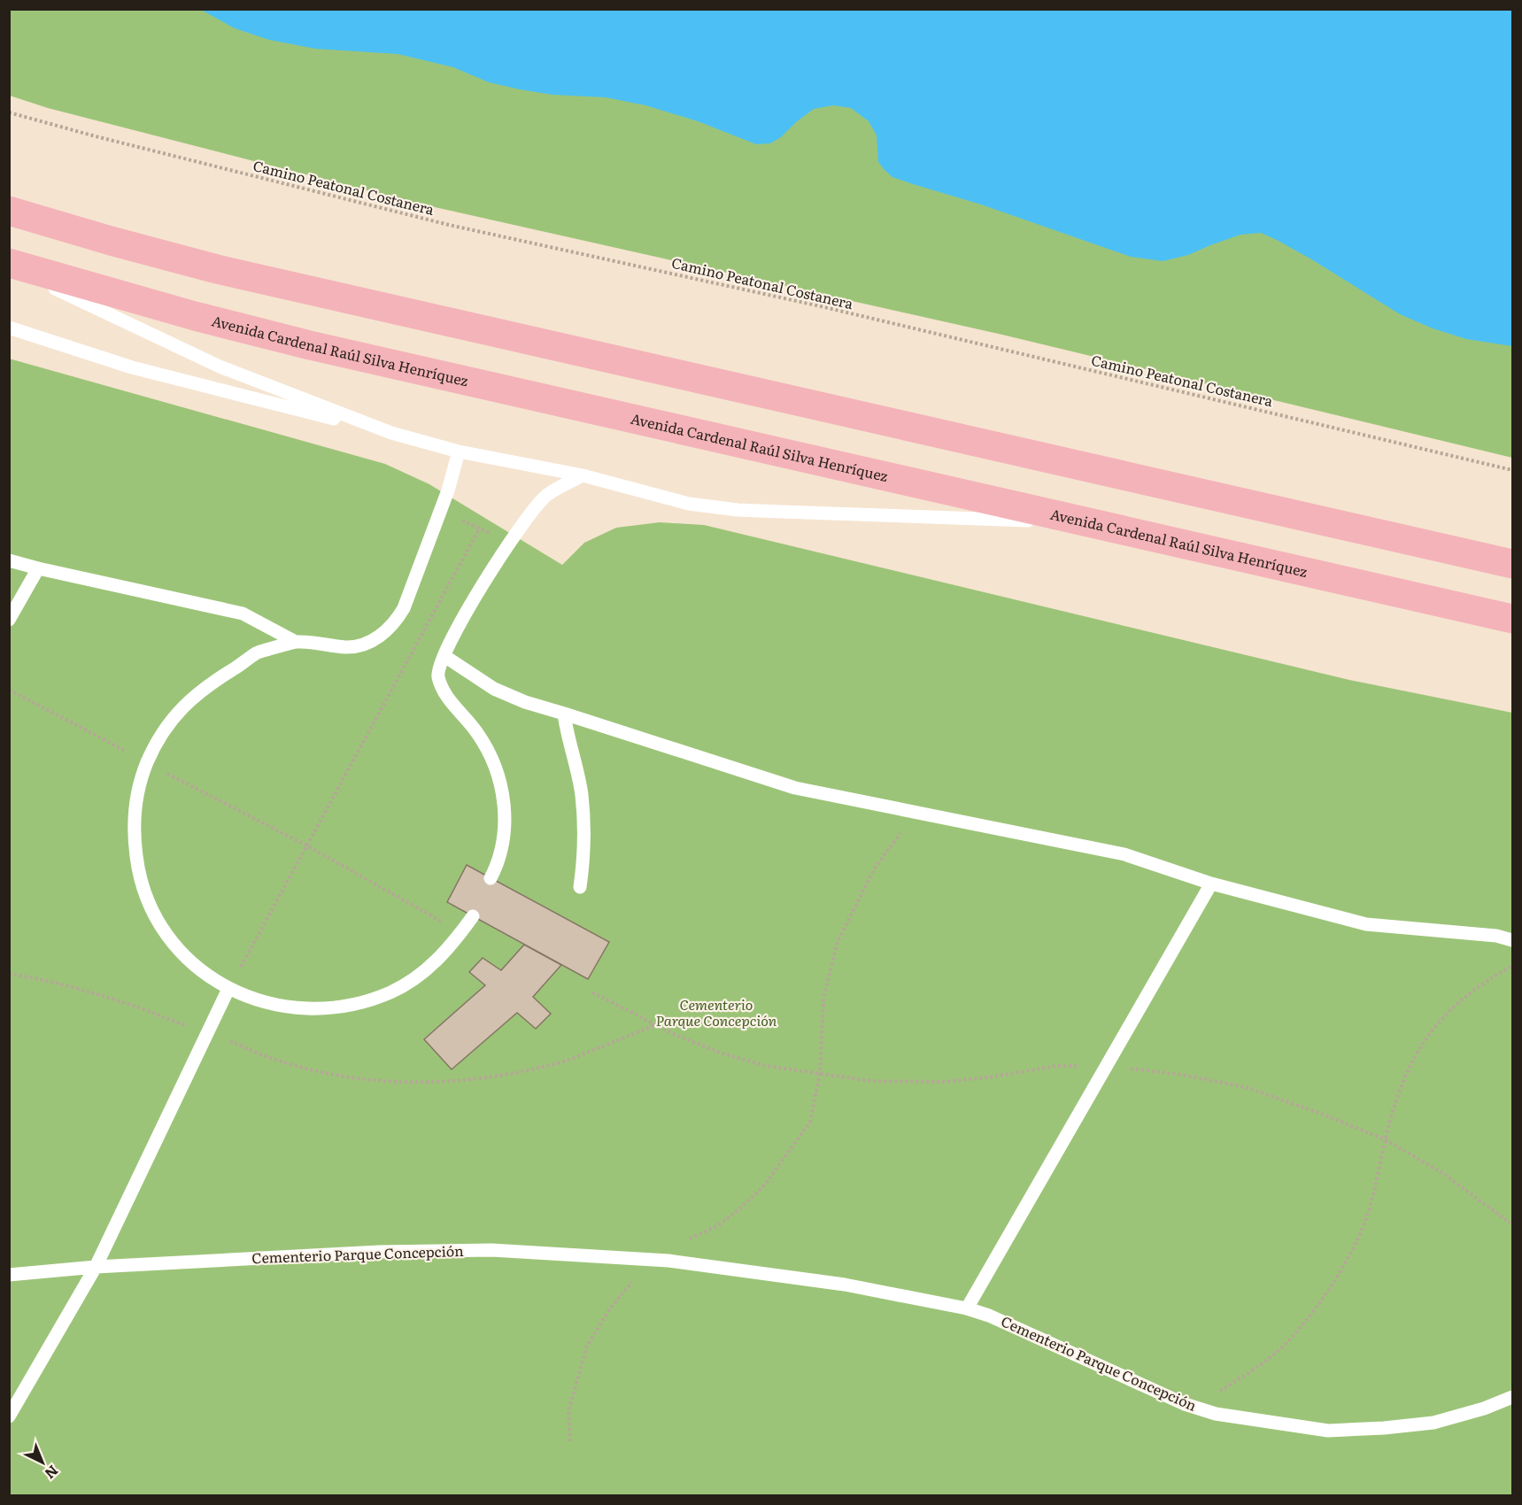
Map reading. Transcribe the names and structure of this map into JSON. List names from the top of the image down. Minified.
{"streets":{"main road":["Avenida Cardenal Raúl Silva Henríquez"],"lane":["Cementerio Parque Concepción"],"path":["Camino Peatonal Costanera"]},"parks":["Cementerio Parque Concepción"],"north":"bottom right"}
